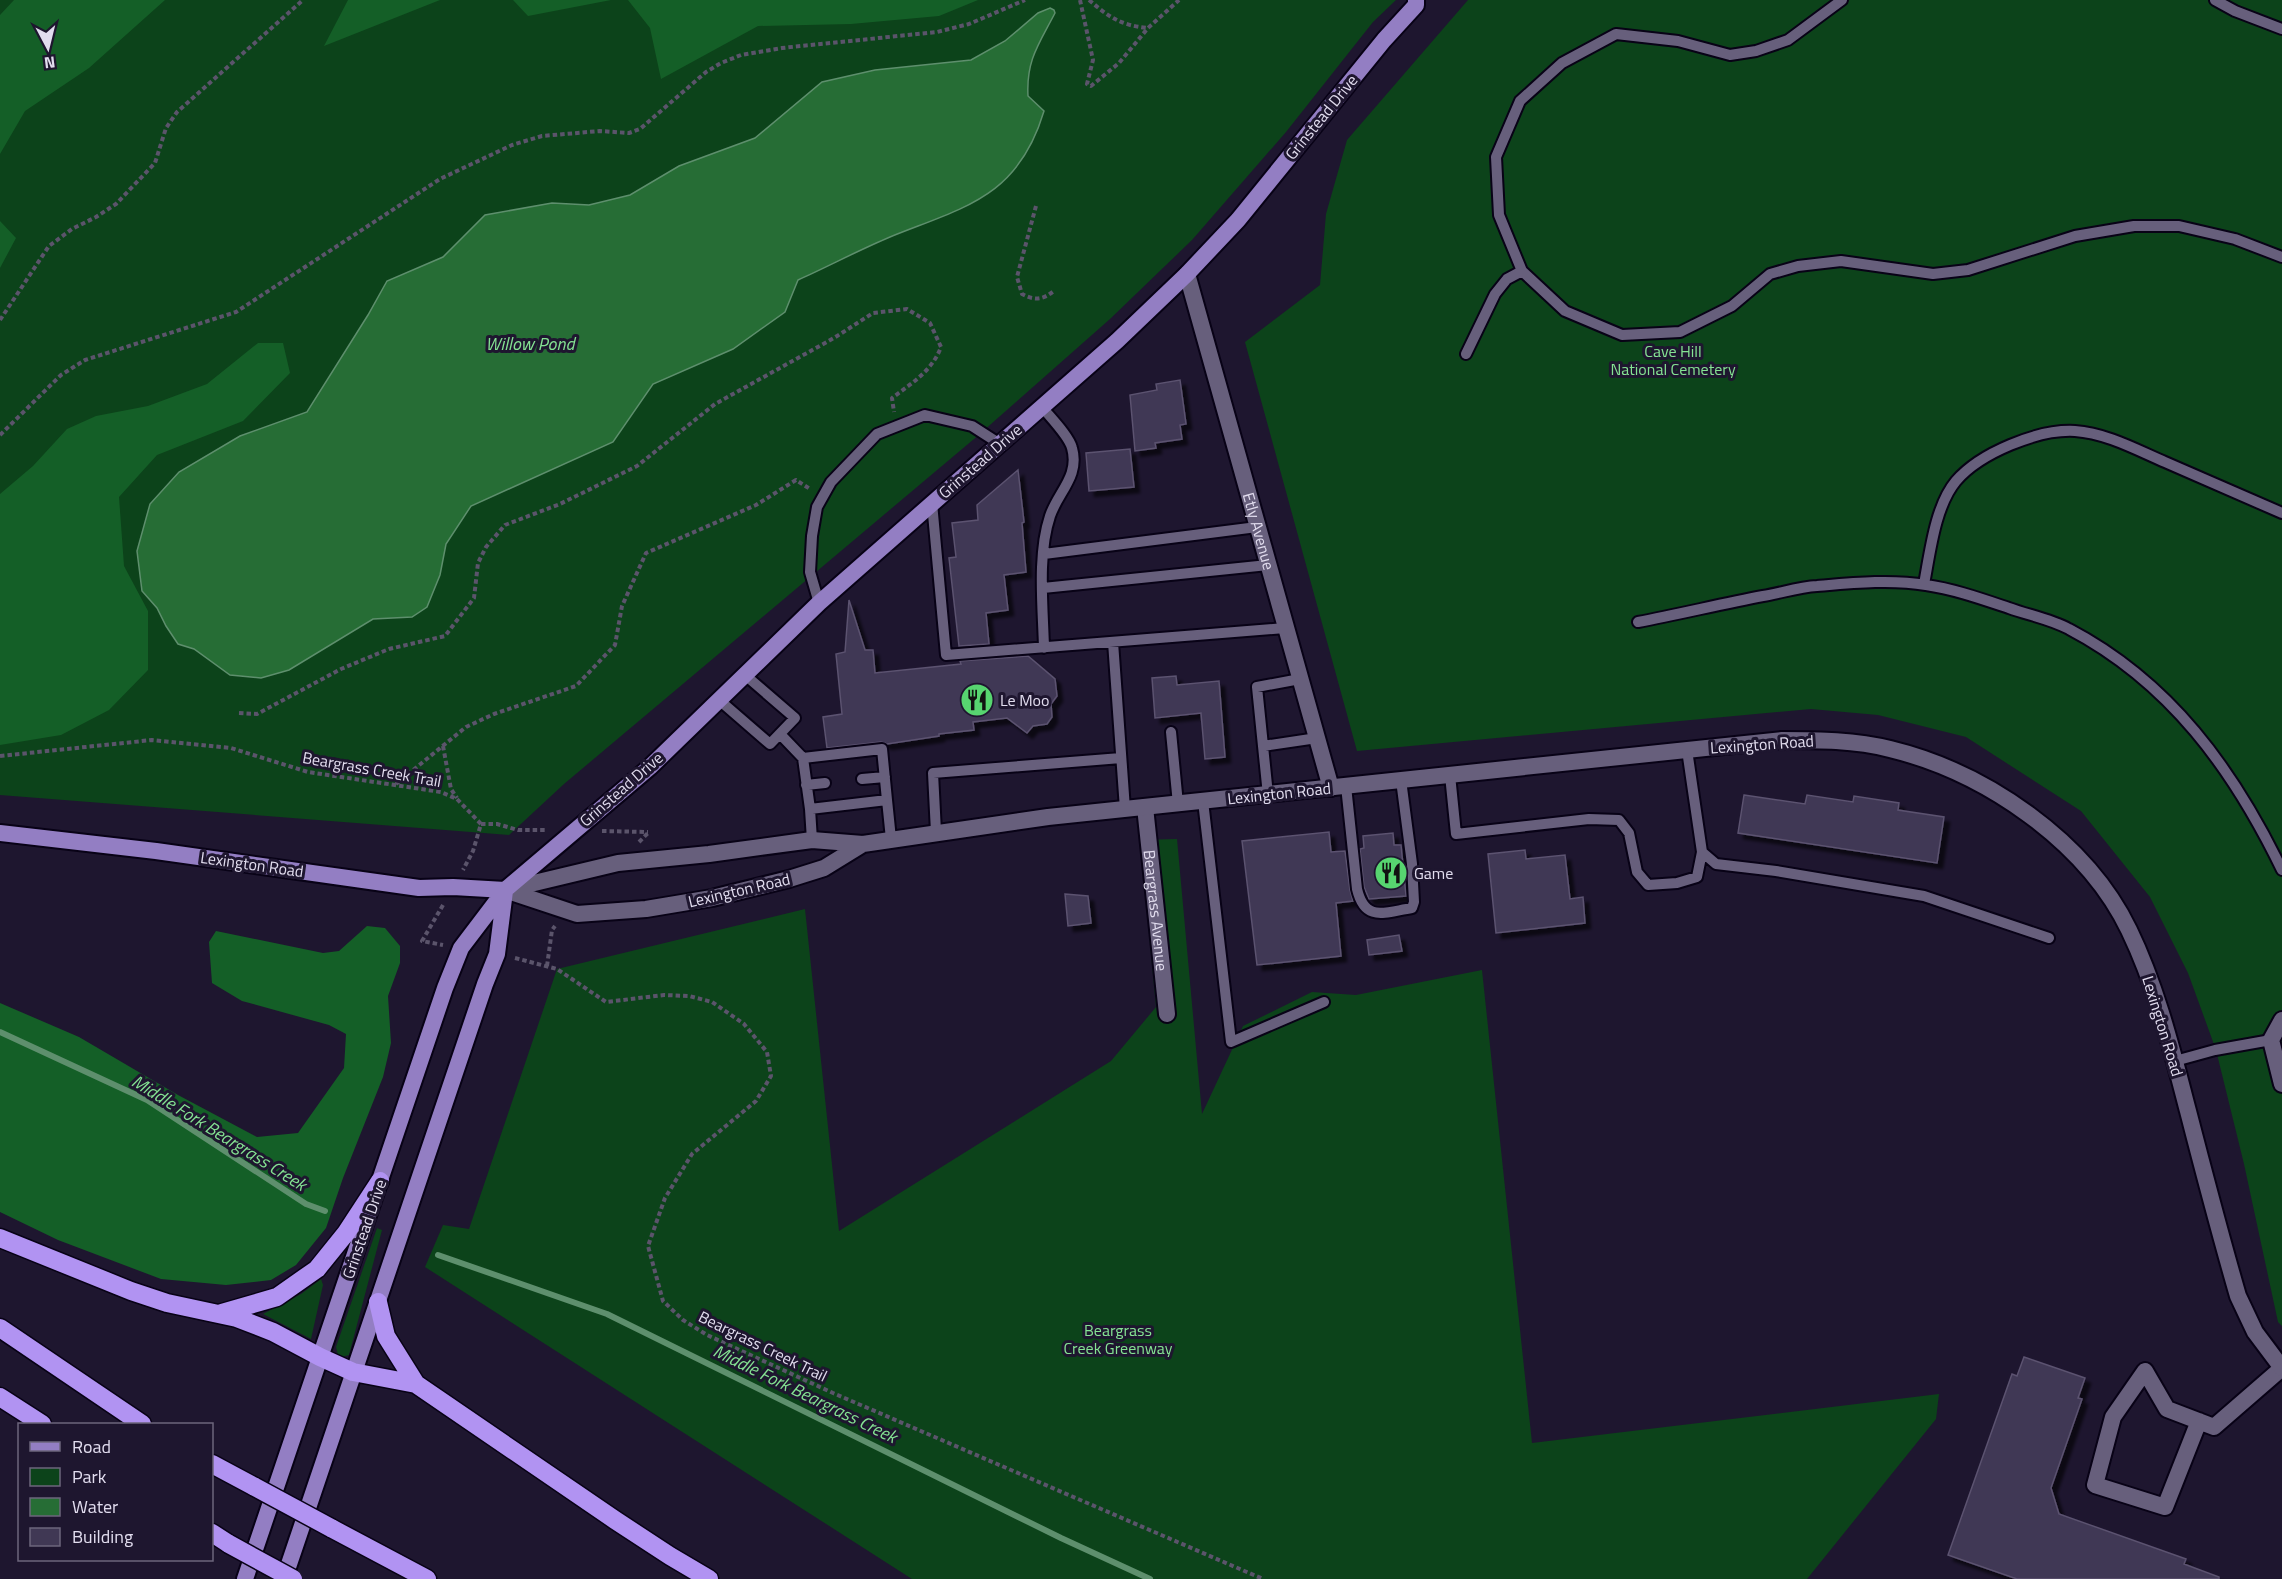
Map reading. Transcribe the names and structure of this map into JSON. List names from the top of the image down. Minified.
{"streets":{"main road":["Grinstead Drive","Etly Avenue","Lexington Road","Beargrass Avenue"],"path":["Beargrass Creek Trail"]},"crossings":[["Grinstead Drive","Etly Avenue"],["Grinstead Drive","Lexington Road"],["Etly Avenue","Lexington Road"],["Lexington Road","Beargrass Avenue"]],"water":["Willow Pond","Middle Fork Beargrass Creek"],"parks":["Cave Hill National Cemetery","Beargrass Creek Greenway"],"places":{"restaurant":["Le Moo","Game"]},"legend":["Road","Park","Water","Building"],"north":"bottom"}
